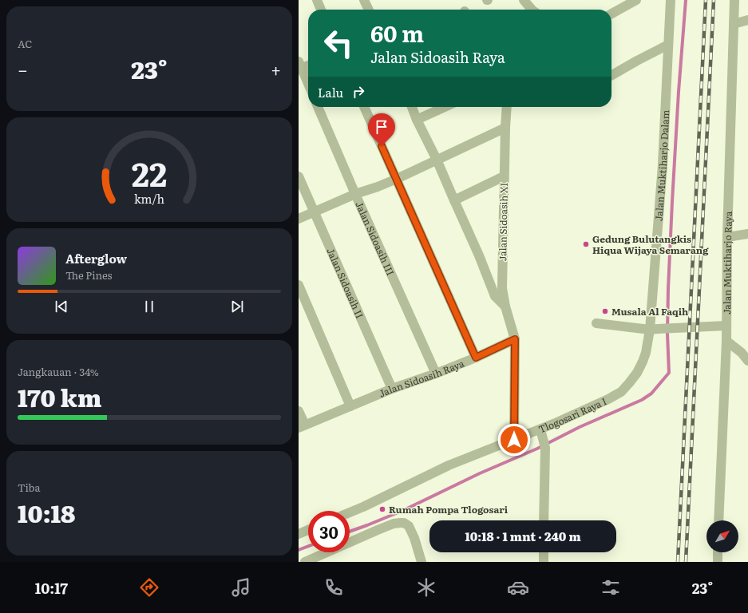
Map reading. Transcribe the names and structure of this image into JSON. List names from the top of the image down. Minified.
{"streets":{"street":["Jalan Muktiharjo Dalam","Jalan Sidoasih XI","Jalan Sidoasih III","Jalan Muktiharjo Raya","Jalan Sidoasih II","Jalan Sidoasih Raya","Tlogosari Raya I"]},"crossings":[["Jalan Muktiharjo Dalam","Tlogosari Raya I"],["Jalan Sidoasih XI","Jalan Sidoasih Raya"],["Jalan Sidoasih III","Jalan Sidoasih Raya"],["Jalan Sidoasih II","Jalan Sidoasih Raya"]],"places":["Gedung Bulutangkis Hiqua Wijaya Semarang","Musala Al Faqih","Rumah Pompa Tlogosari"],"north":"top right","page":{"tile":["AC",["Jangkauan · 34%","170 km"],["Tiba","10:18"]],"turn":["60 m","Jalan Sidoasih Raya"],"heat":["−","23°","+"],"then":"Lalu","song":["Afterglow","The Pines"],"limit":"30","trip":"10:18 · 1 mnt · 240 m","tabs":["10:17","23°"],"gauge":["22","km/h"]}}
